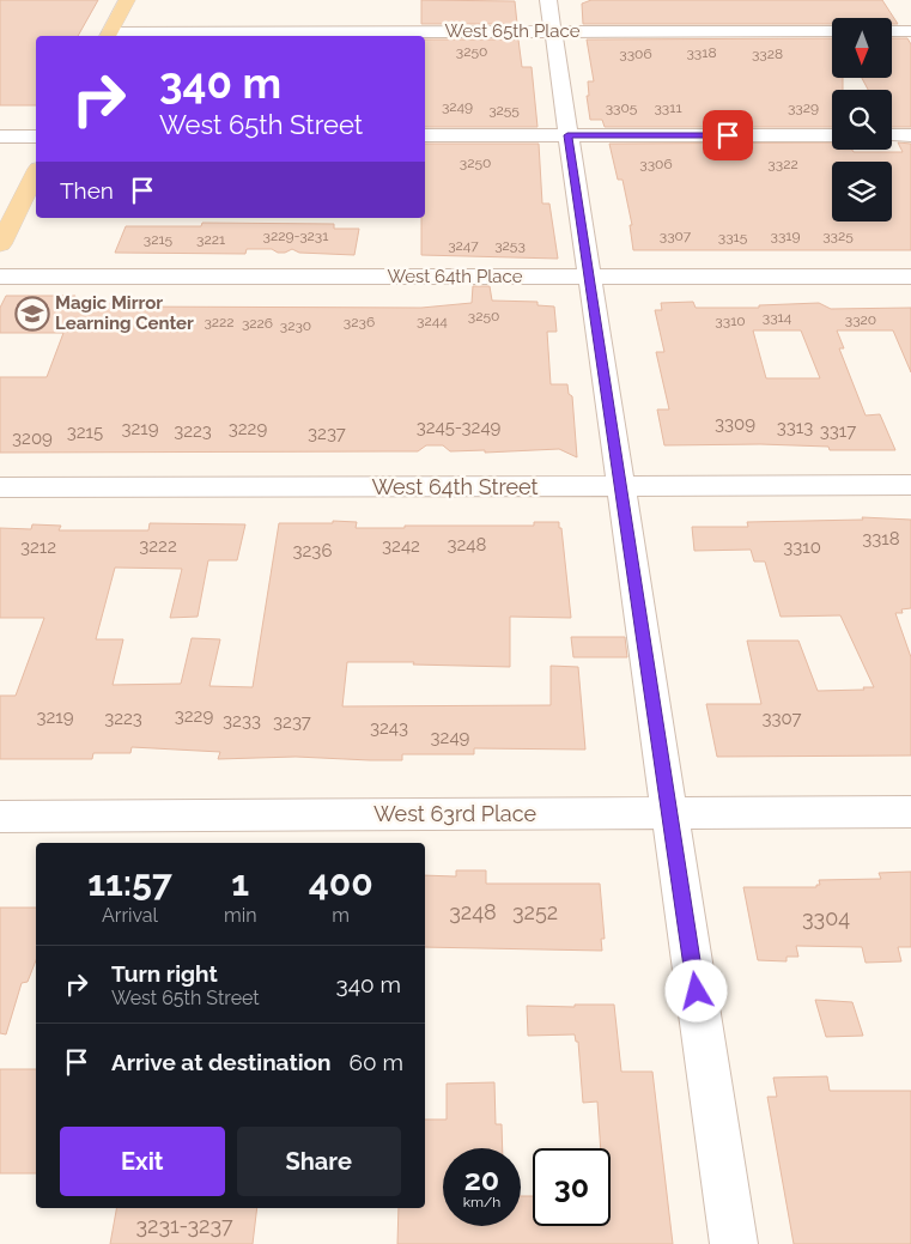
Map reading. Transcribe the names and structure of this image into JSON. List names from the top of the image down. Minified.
{"streets":{"street":["West 65th Place","West 64th Place","West 64th Street","West 63rd Place"]},"places":{"school or university":["Magic Mirror Learning Center"]},"house_numbers":["3250","3318","3306","3328","3249","3305","3311","3329","3255","3250","3306","3322","3229-3231","3307","3319","3325","3315","3215","3221","3247","3253","3250","3314","3320","3244","3310","3222","3236","3226","3230","3309","3245-3249","3313","3219","3229","3223","3317","3215","3237","3209","3318","3248","3222","3242","3212","3310","3236","3229","3219","3223","3307","3233","3237","3243","3249","3248","3252","3304","3231-3237"],"north":"bottom","page":{"turn":["340 m","West 65th Street"],"then":"Then","eta":["11:57","Arrival","1","min","400","m"],"list":[{"name":"Turn right","note":"West 65th Street","value":"340 m"},{"name":"Arrive at destination","value":"60 m"}],"buttons":["Exit","Share"],"speed":"20 km/h","limit":"30"}}
